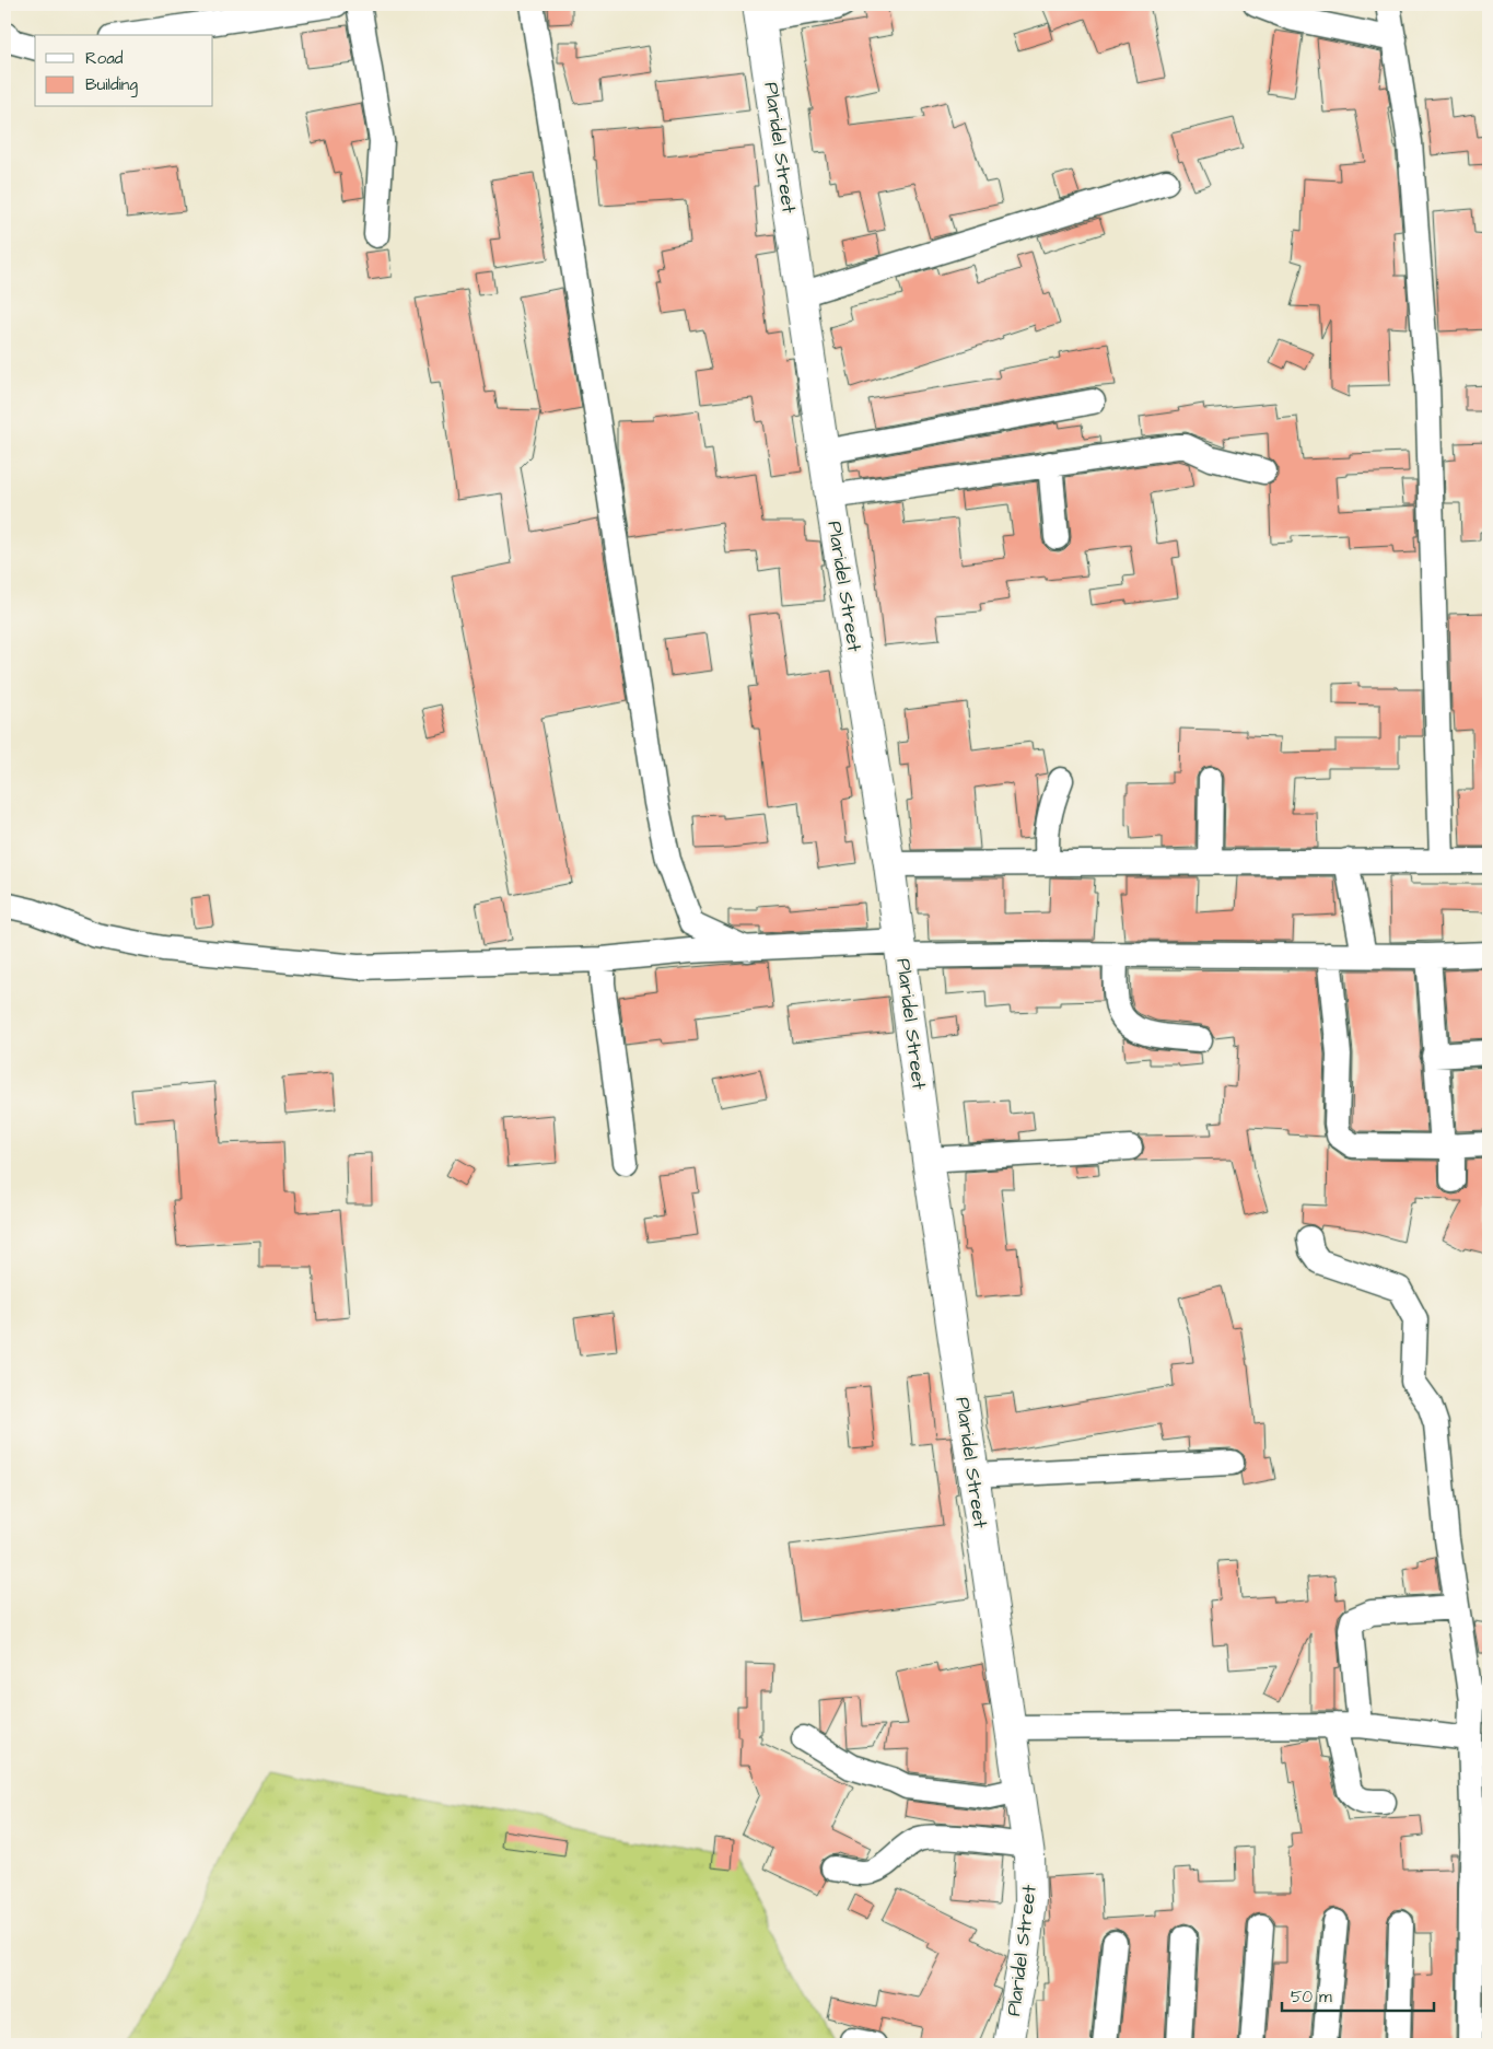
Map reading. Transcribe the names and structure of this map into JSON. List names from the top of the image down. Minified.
{"streets":{"street":["Plaridel Street"]},"legend":["Road","Building"],"scale_bar":"50 m"}
